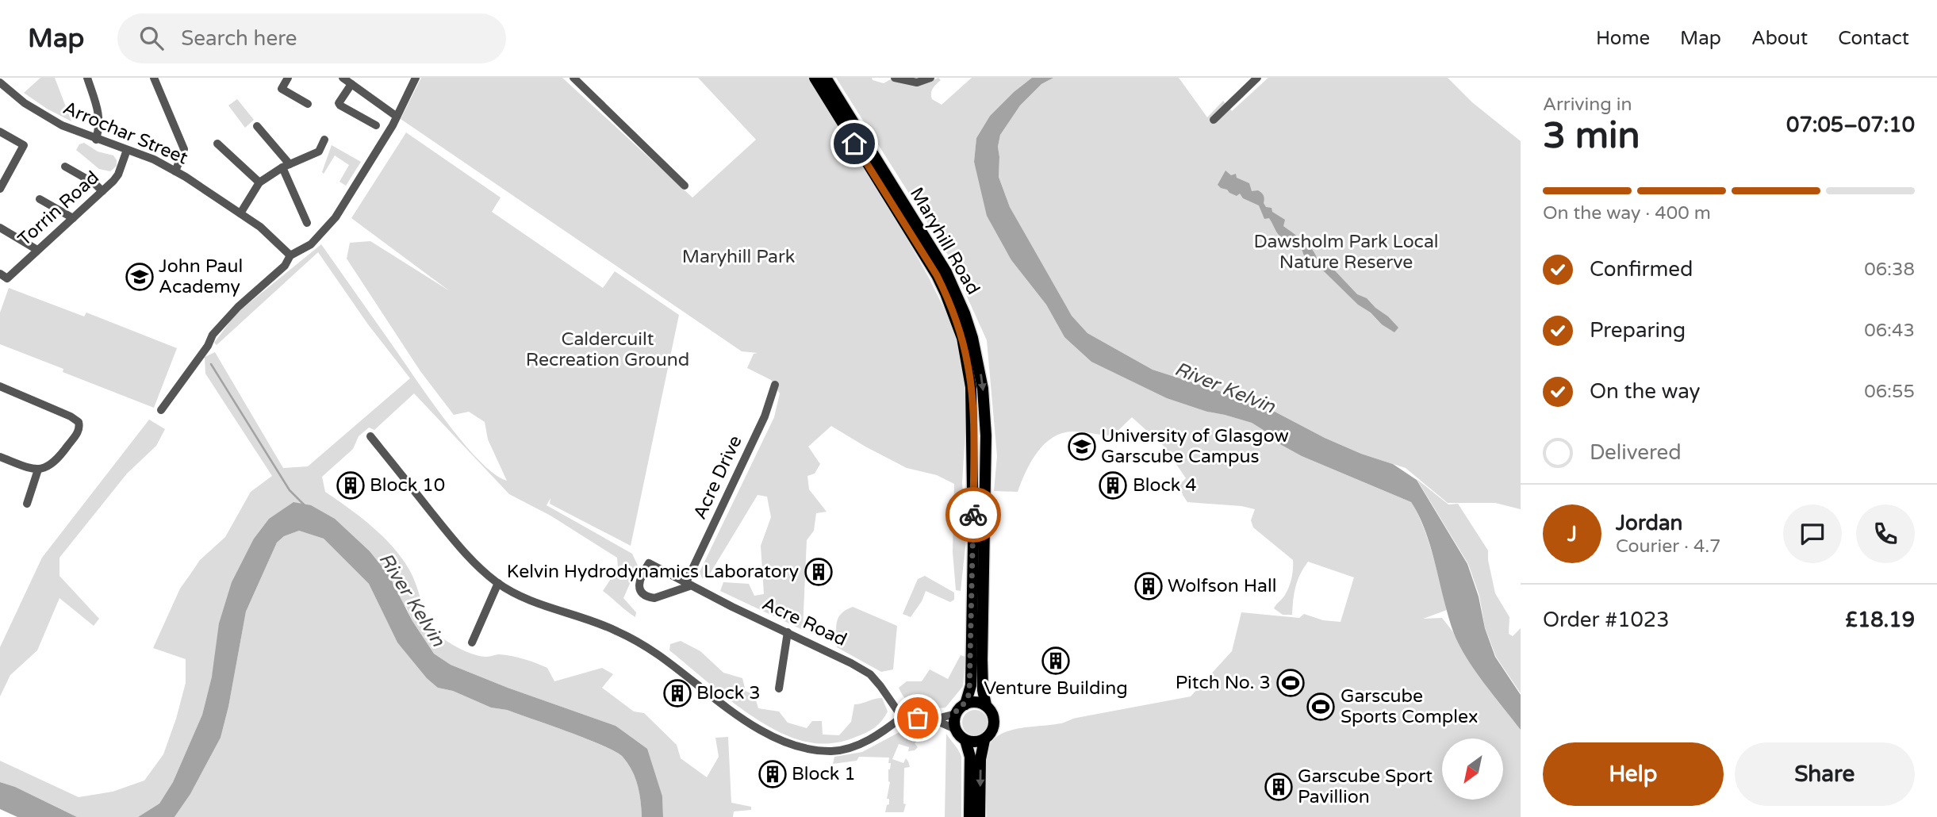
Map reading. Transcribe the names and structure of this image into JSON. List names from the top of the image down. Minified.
{"streets":{"main road":["Maryhill Road"],"street":["Arrochar Street","Torrin Road","Acre Drive","Acre Road"]},"crossings":[["Arrochar Street","Torrin Road"],["Acre Drive","Acre Road"]],"water":["River Kelvin"],"parks":["Dawsholm Park Local Nature Reserve","Maryhill Park","Caldercuilt Recreation Ground"],"places":{"school or university":["John Paul Academy","University of Glasgow Garscube Campus"],"building":["Block 10","Block 4","Kelvin Hydrodynamics Laboratory","Wolfson Hall","Venture Building","Block 3","Block 1","Garscube Sport Pavillion"],"sports":["Pitch No. 3","Garscube Sports Complex"]},"north":"bottom left","page":{"header":"Map","search":"Search here","nav":["Home","Map","About","Contact"],"heading":["3 min","Arriving in","07:05–07:10"],"panel":["Jordan","Courier · 4.7","Order #1023","£18.19"],"bar":"On the way · 400 m","list":[["Confirmed","06:38"],["Preparing","06:43"],["On the way","06:55"],"Delivered"],"round":"J","buttons":["Help","Share"]}}
